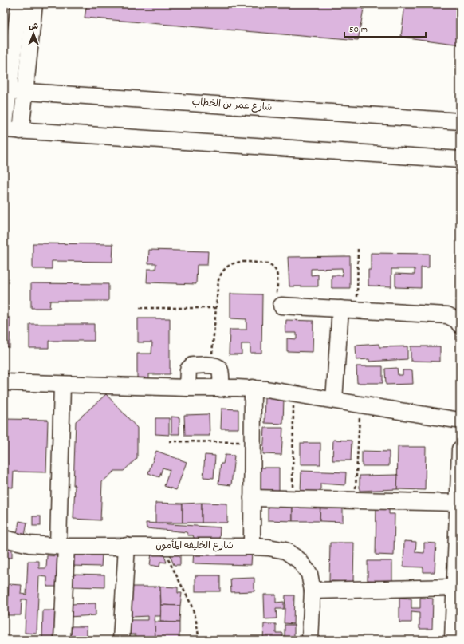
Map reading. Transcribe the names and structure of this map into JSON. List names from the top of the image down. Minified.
{"streets":{"street":["شارع عمر بن الخطاب","شارع الخليفه المأمون"]},"scale_bar":"50 m","north":"top"}
